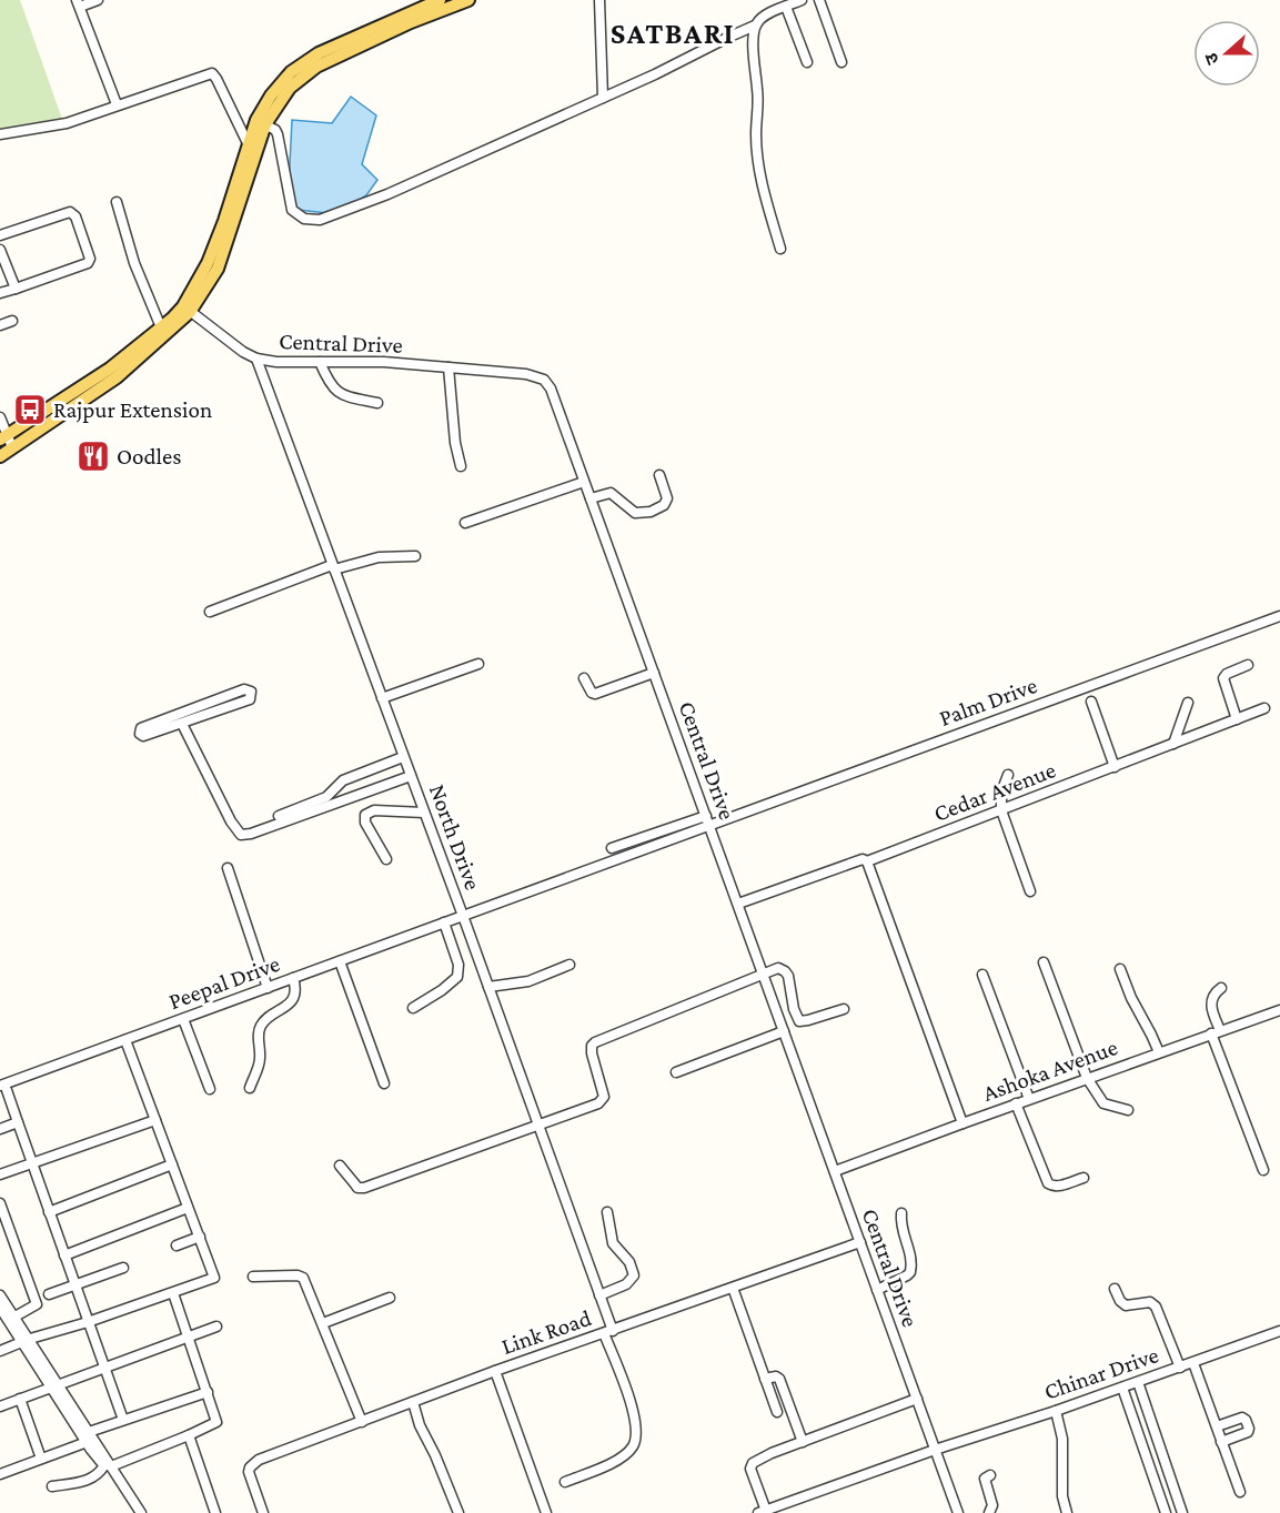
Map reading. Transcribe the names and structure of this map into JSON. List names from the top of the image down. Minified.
{"streets":{"street":["Central Drive","Palm Drive","Cedar Avenue","North Drive","Peepal Drive","Ashoka Avenue","Link Road","Chinar Drive"]},"crossings":[["Central Drive","Palm Drive"],["Central Drive","Cedar Avenue"],["Central Drive","North Drive"],["Central Drive","Peepal Drive"],["Central Drive","Ashoka Avenue"],["Central Drive","Link Road"],["Central Drive","Chinar Drive"],["Palm Drive","Peepal Drive"],["North Drive","Peepal Drive"],["North Drive","Link Road"]],"districts":["SATBARI"],"places":{"bus stop":["Rajpur Extension"],"restaurant":["Oodles"]},"north":"left"}
